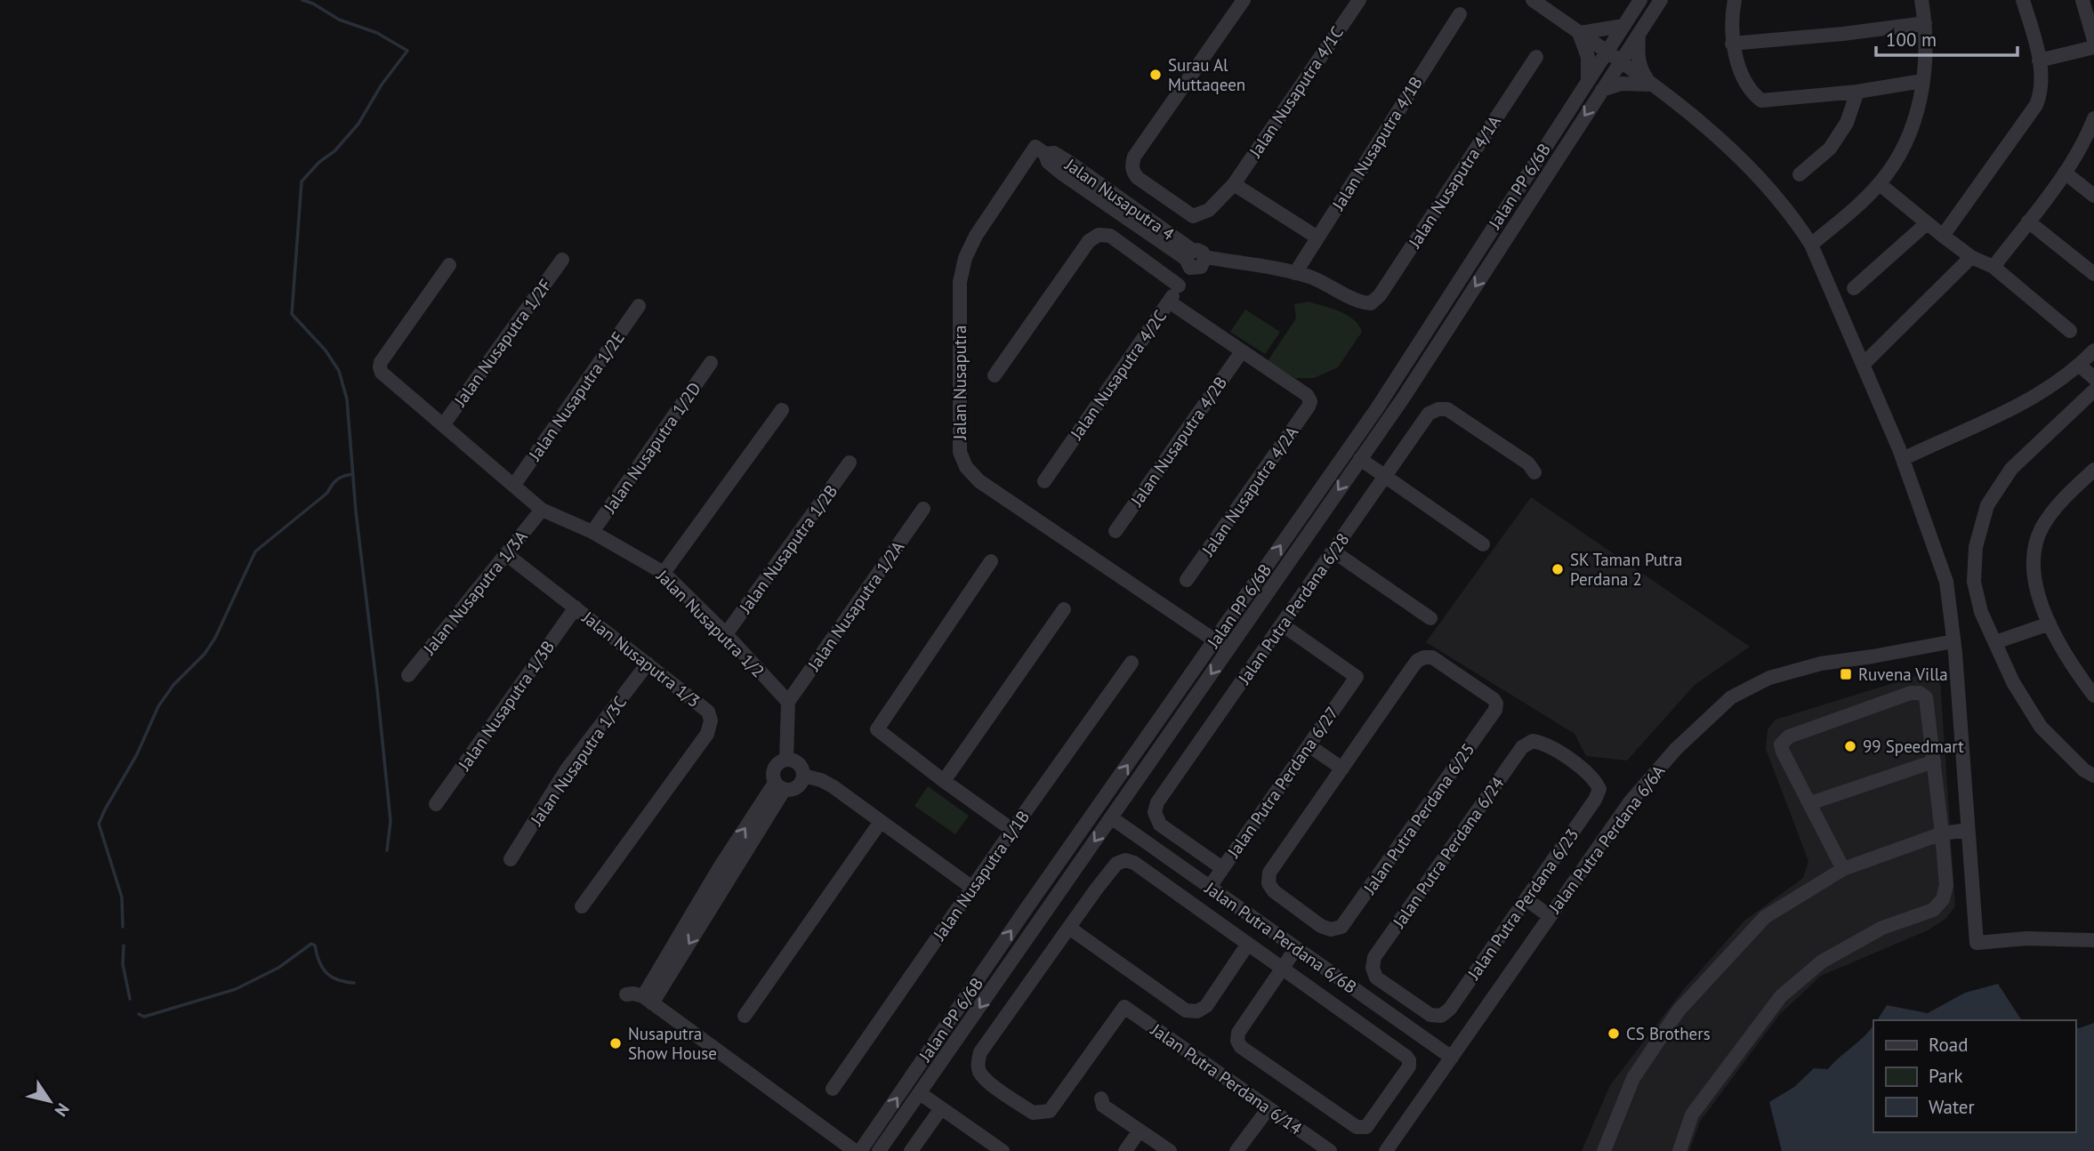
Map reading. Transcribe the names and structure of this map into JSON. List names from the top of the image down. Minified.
{"streets":{"street":["Jalan Nusaputra 4/1C","Jalan Nusaputra 4/1B","Jalan Nusaputra 4/1A","Jalan PP 6/6B","Jalan Nusaputra 4","Jalan Nusaputra 1/2F","Jalan Nusaputra 4/2C","Jalan Nusaputra","Jalan Nusaputra 1/2E","Jalan Nusaputra 4/2B","Jalan Nusaputra 1/2D","Jalan Nusaputra 4/2A","Jalan Nusaputra 1/2B","Jalan Nusaputra 1/3A","Jalan Nusaputra 1/2A","Jalan Putra Perdana 6/28","Jalan Nusaputra 1/2","Jalan Nusaputra 1/3","Jalan Nusaputra 1/3B","Jalan Nusaputra 1/3C","Jalan Putra Perdana 6/27","Jalan Putra Perdana 6/25","Jalan Putra Perdana 6/6A","Jalan Putra Perdana 6/24","Jalan Nusaputra 1/1B","Jalan Putra Perdana 6/23","Jalan Putra Perdana 6/6B","Jalan Putra Perdana 6/14"]},"crossings":[["Jalan Nusaputra 4/1B","Jalan Nusaputra 4/1A"],["Jalan PP 6/6B","Jalan Nusaputra"],["Jalan PP 6/6B","Jalan Putra Perdana 6/6B"],["Jalan Nusaputra 4","Jalan Nusaputra 4/2C"],["Jalan Nusaputra 4","Jalan Nusaputra"],["Jalan Nusaputra 1/2F","Jalan Nusaputra 1/2"],["Jalan Nusaputra 1/2E","Jalan Nusaputra 1/2"],["Jalan Nusaputra 4/2B","Jalan Nusaputra 4/2A"],["Jalan Nusaputra 1/2D","Jalan Nusaputra 1/2"],["Jalan Nusaputra 1/2B","Jalan Nusaputra 1/2"],["Jalan Nusaputra 1/3A","Jalan Nusaputra 1/2"],["Jalan Nusaputra 1/3A","Jalan Nusaputra 1/3"],["Jalan Nusaputra 1/2A","Jalan Nusaputra 1/2"],["Jalan Putra Perdana 6/28","Jalan Putra Perdana 6/27"],["Jalan Nusaputra 1/3","Jalan Nusaputra 1/3B"],["Jalan Nusaputra 1/3","Jalan Nusaputra 1/3C"],["Jalan Putra Perdana 6/27","Jalan Putra Perdana 6/6B"],["Jalan Putra Perdana 6/6A","Jalan Putra Perdana 6/6B"],["Jalan Putra Perdana 6/24","Jalan Putra Perdana 6/23"]],"places":{"other":["Surau Al Muttaqeen","SK Taman Putra Perdana 2","99 Speedmart","CS Brothers","Nusaputra Show House"],"transit":["Ruvena Villa"]},"legend":["Road","Park","Water"],"scale_bar":"100 m","north":"bottom right"}
